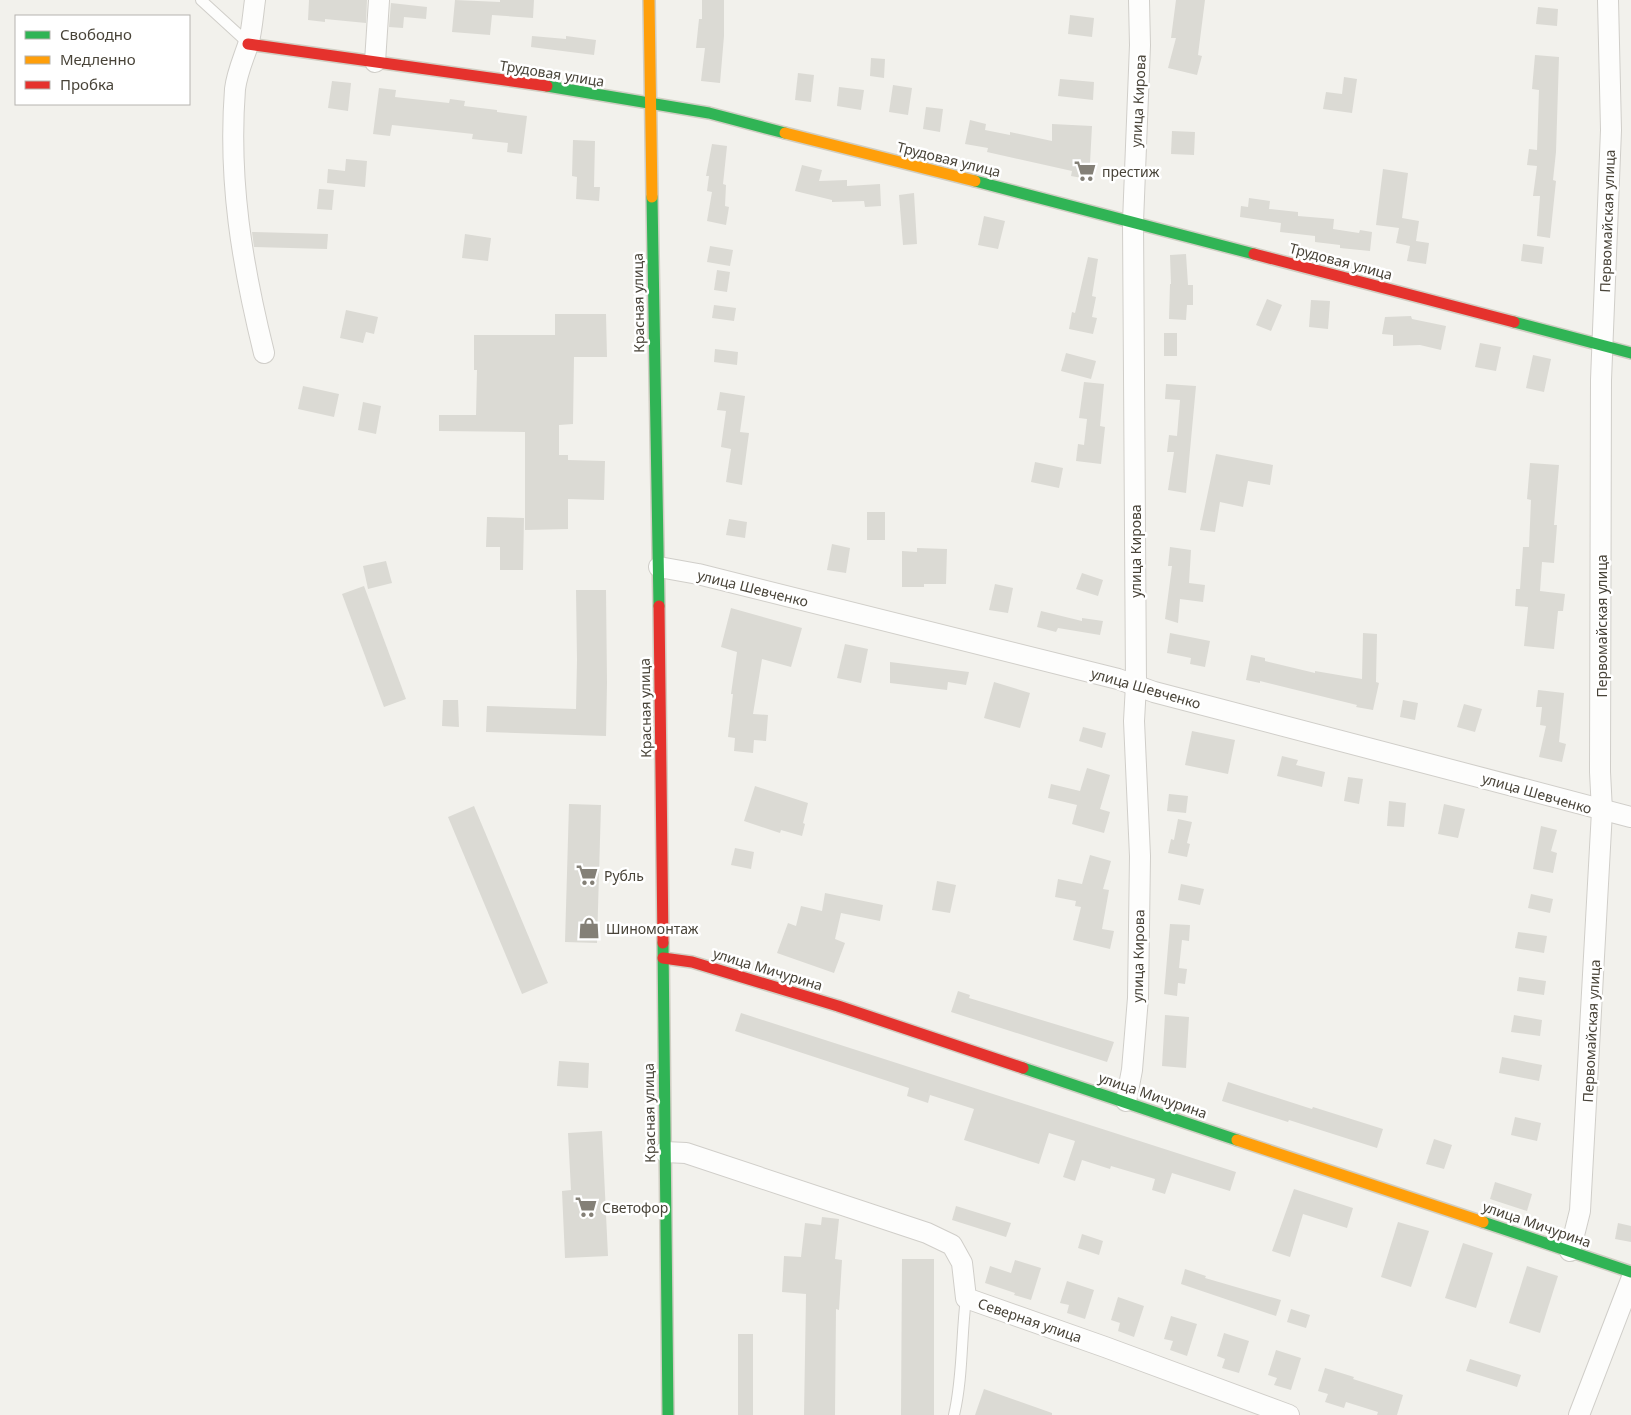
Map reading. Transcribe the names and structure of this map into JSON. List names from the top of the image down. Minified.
{"streets":{"street":["Трудовая улица","улица Кирова","Первомайская улица","Красная улица","улица Шевченко","улица Мичурина","Северная улица"]},"crossings":[["Трудовая улица","улица Кирова"],["Трудовая улица","Первомайская улица"],["Трудовая улица","Красная улица"],["улица Кирова","улица Шевченко"],["улица Кирова","улица Мичурина"],["Первомайская улица","улица Шевченко"],["Первомайская улица","улица Мичурина"],["Красная улица","улица Шевченко"],["Красная улица","улица Мичурина"],["Красная улица","Северная улица"]],"places":{"supermarket":["престиж","Рубль","Светофор"],"shop":["Шиномонтаж"]},"legend":["Свободно","Медленно","Пробка"]}
